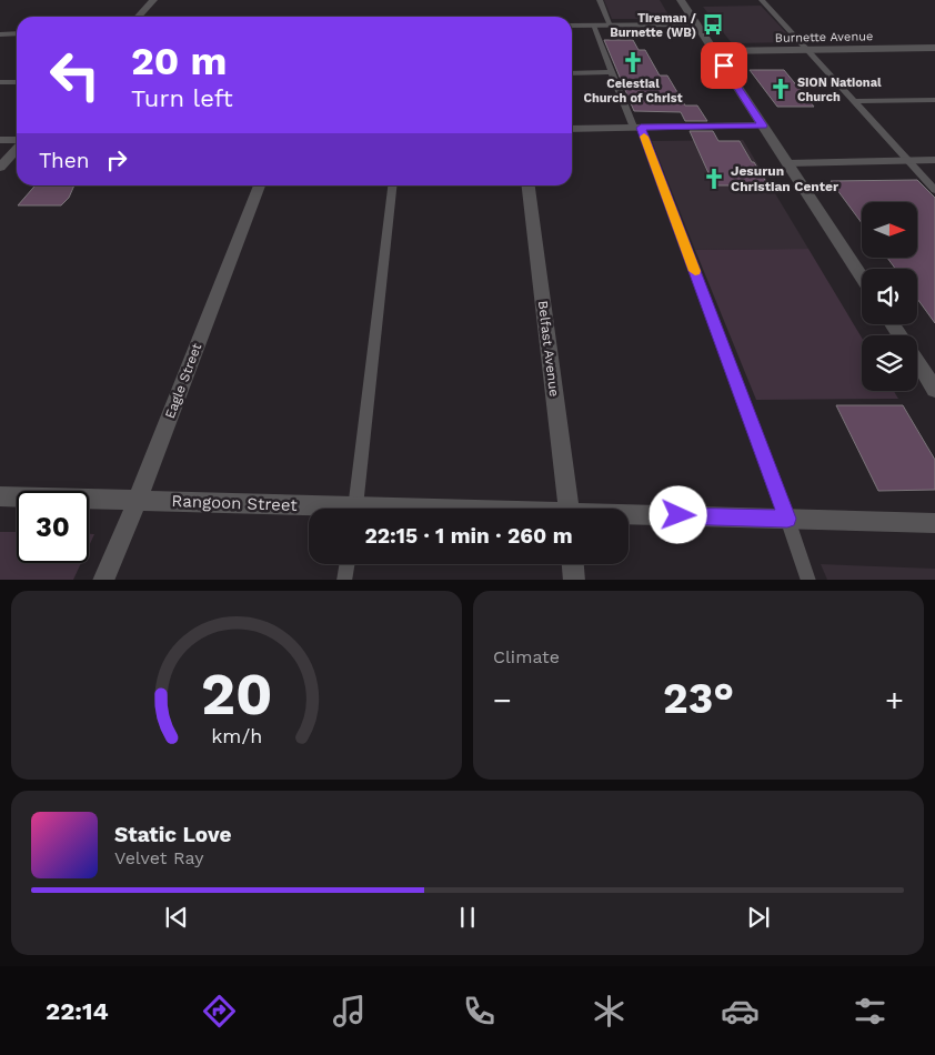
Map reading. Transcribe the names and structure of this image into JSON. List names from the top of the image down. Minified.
{"streets":{"street":["Burnette Avenue","Belfast Avenue","Eagle Street","Rangoon Street"]},"crossings":[["Eagle Street","Rangoon Street"]],"places":{"bus stop":["Tireman / Burnette (WB)"],"church":["Celestial Church of Christ","SION National Church","Jesurun Christian Center"]},"north":"right","page":{"turn":["20 m","Turn left"],"then":"Then","limit":"30","trip":"22:15 · 1 min · 260 m","tile":"Climate","heat":["−","23°","+"],"song":["Static Love","Velvet Ray"],"tabs":"22:14","gauge":["20","km/h"]}}
